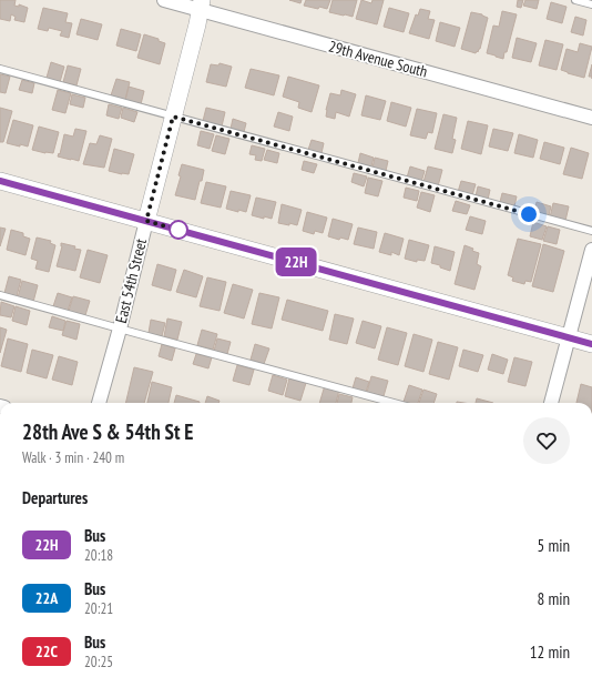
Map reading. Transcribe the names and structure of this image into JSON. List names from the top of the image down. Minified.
{"streets":{"street":["29th Avenue South","East 54th Street"]},"crossings":[["29th Avenue South","East 54th Street"]],"lines":["bus line 22H"],"page":{"on_map":"22H","heading":[["28th Ave S & 54th St E","Walk · 3 min · 240 m"],"Departures"],"list":[{"mark":"22H","name":"Bus","note":"20:18","value":"5 min"},{"mark":"22A","name":"Bus","note":"20:21","value":"8 min"},{"mark":"22C","name":"Bus","note":"20:25","value":"12 min"}]}}
